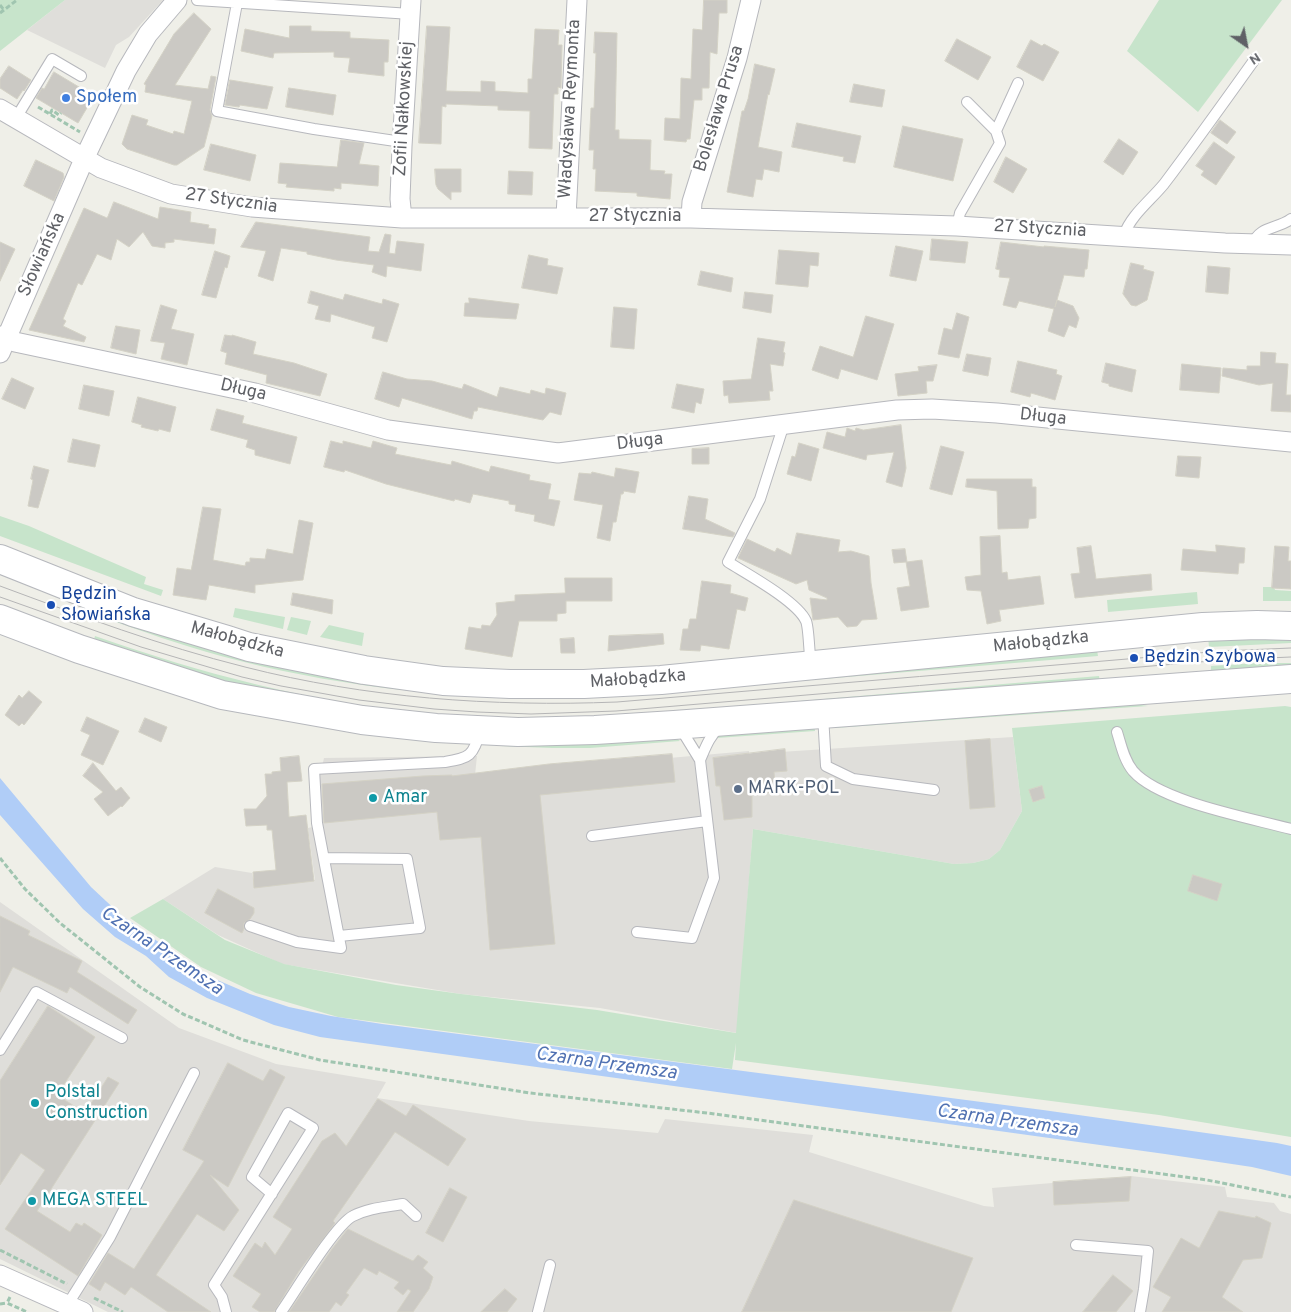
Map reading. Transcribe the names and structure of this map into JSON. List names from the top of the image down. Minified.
{"streets":{"street":["Zofii Nałkowskiej","Władysława Reymonta","Bolesława Prusa","27 Stycznia","Słowiańska","Długa","Małobądzka"]},"crossings":[["Zofii Nałkowskiej","27 Stycznia"],["Władysława Reymonta","27 Stycznia"],["Bolesława Prusa","27 Stycznia"],["27 Stycznia","Słowiańska"],["Słowiańska","Długa"]],"water":["Czarna Przemsza"],"places":["Społem","Będzin Słowiańska","Będzin Szybowa","MARK-POL","Amar","Polstal Construction","MEGA STEEL"],"north":"bottom right"}
